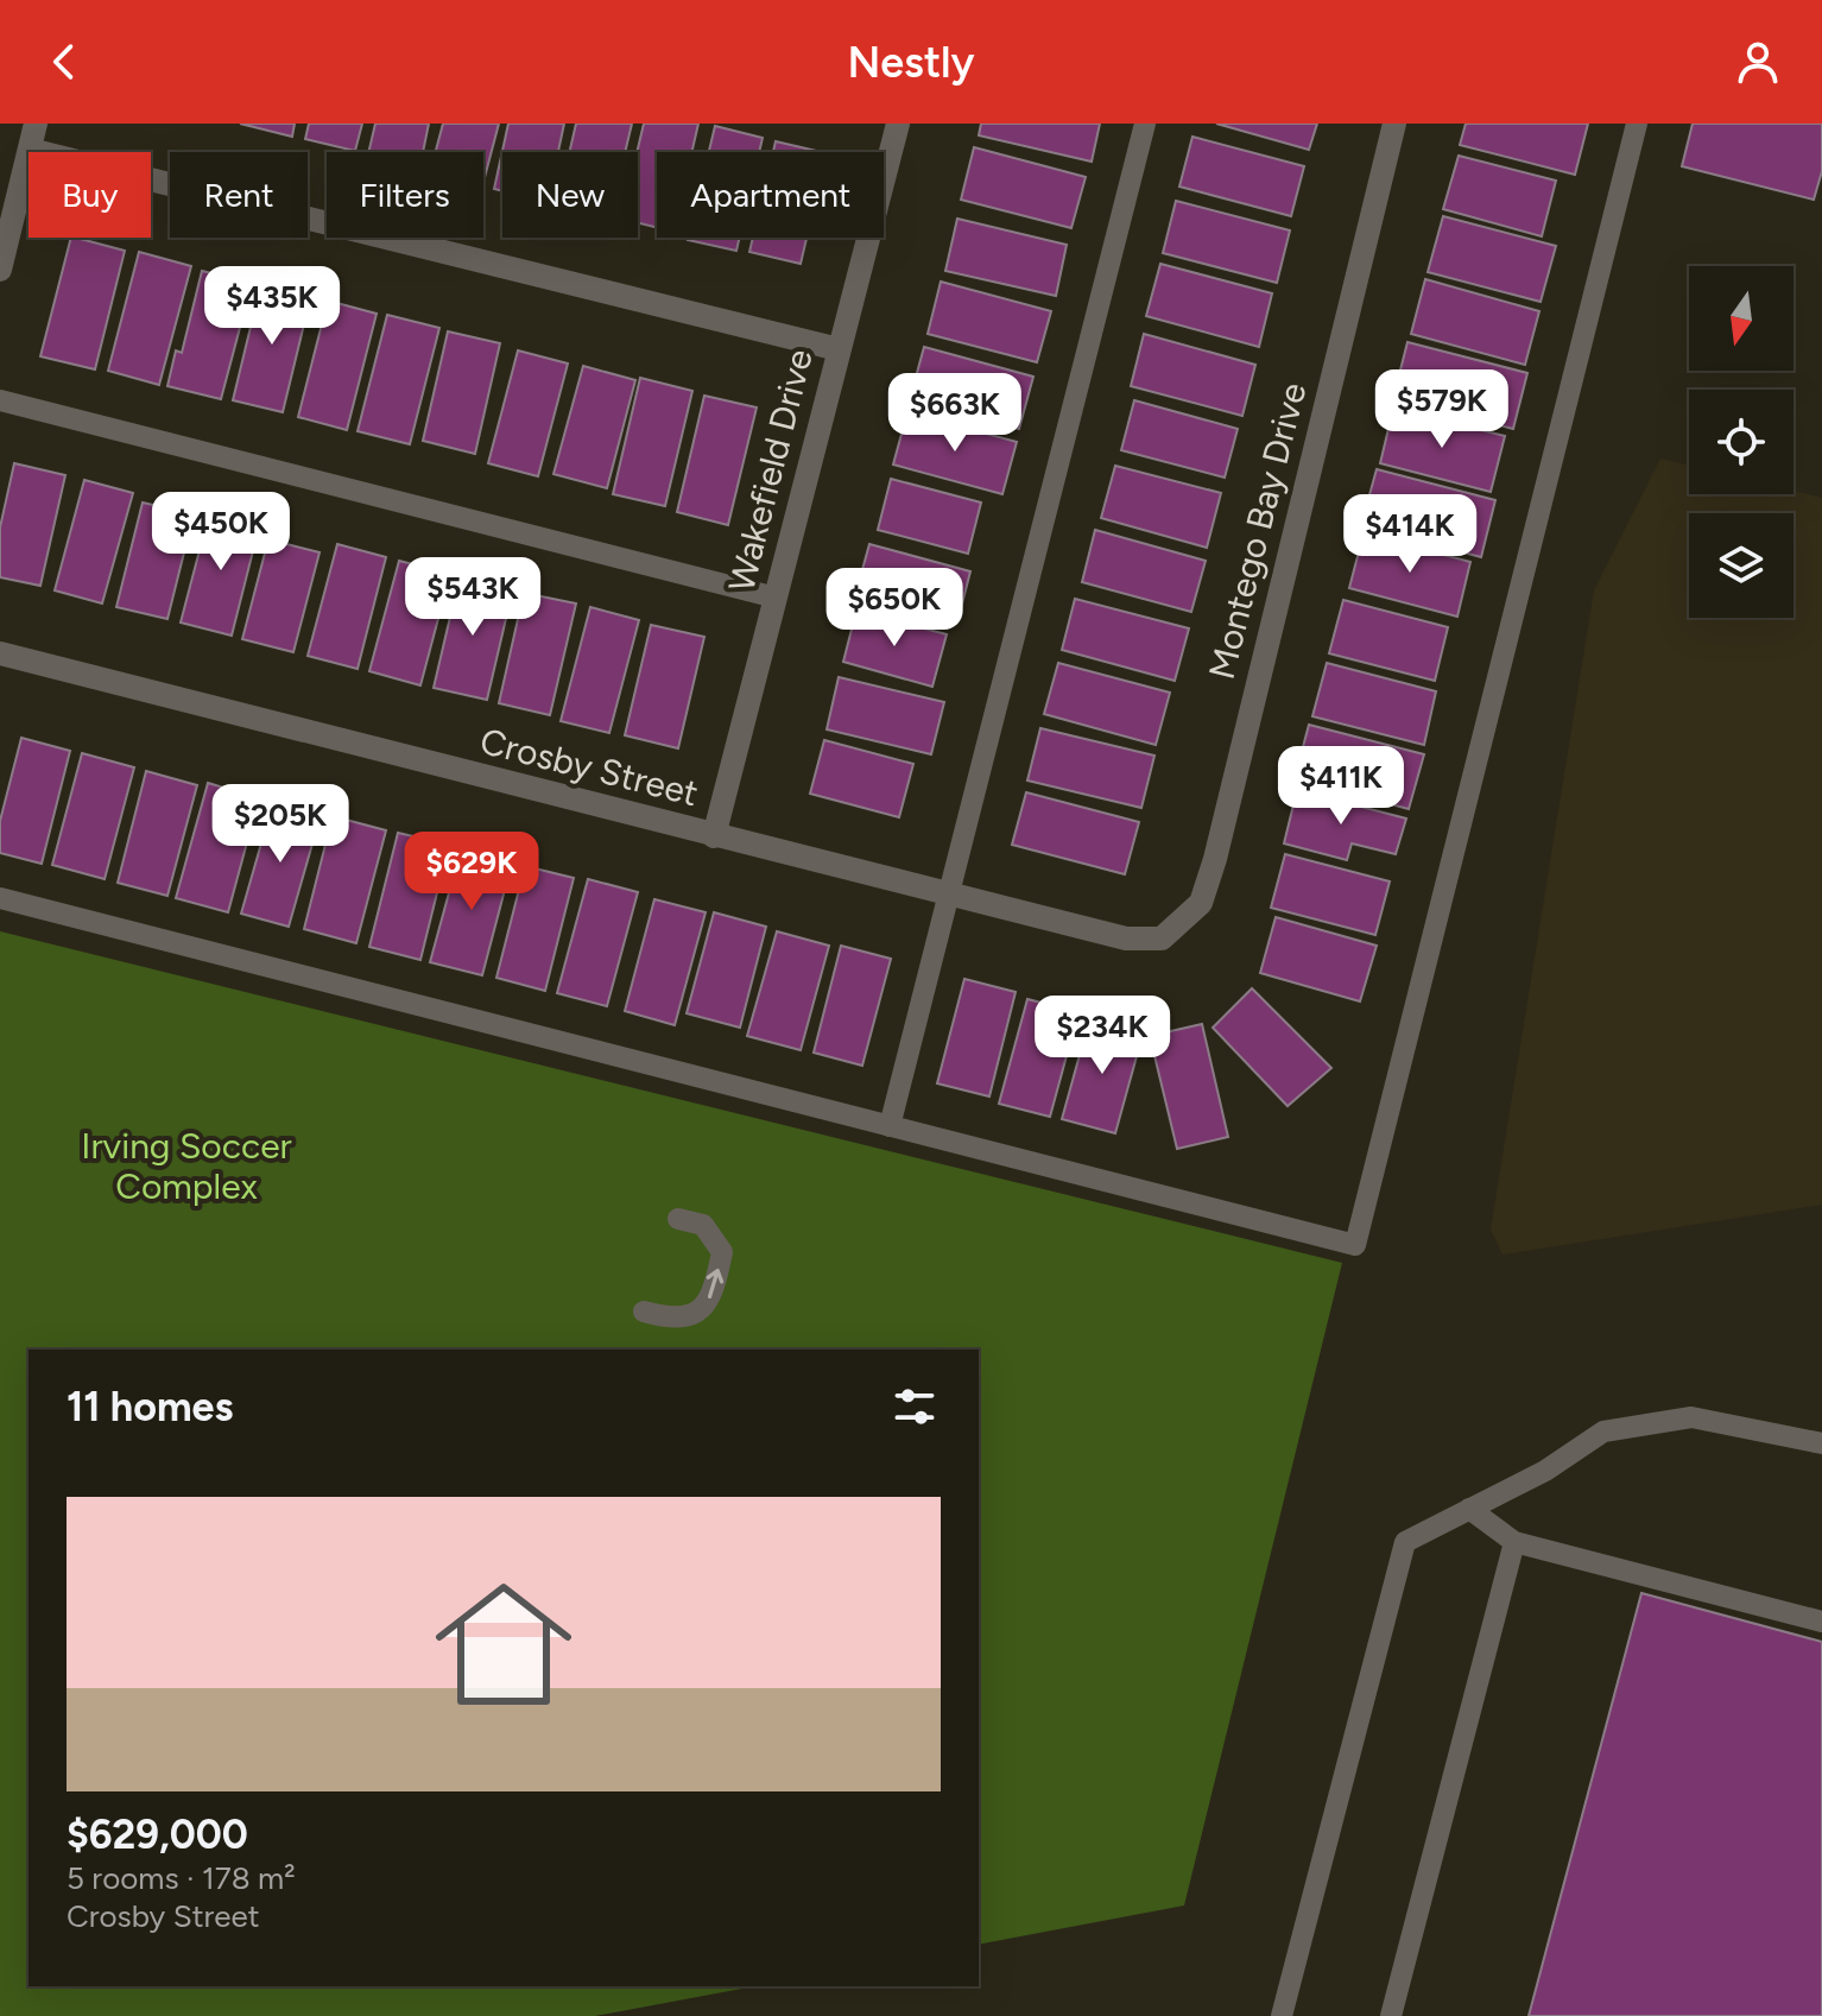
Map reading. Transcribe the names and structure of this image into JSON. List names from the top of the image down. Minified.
{"streets":{"street":["Wakefield Drive","Montego Bay Drive","Crosby Street"]},"crossings":[["Wakefield Drive","Crosby Street"],["Montego Bay Drive","Crosby Street"]],"parks":["Irving Soccer Complex"],"north":"bottom","page":{"header":"Nestly","chip":["Buy","Rent","Filters","New","Apartment"],"price":["$435K","$579K","$663K","$450K","$414K","$543K","$650K","$411K","$205K","$629K","$234K"],"heading":"11 homes","list":[{"name":"$629,000","note":"5 rooms · 178 m² · Crosby Street"}]}}
